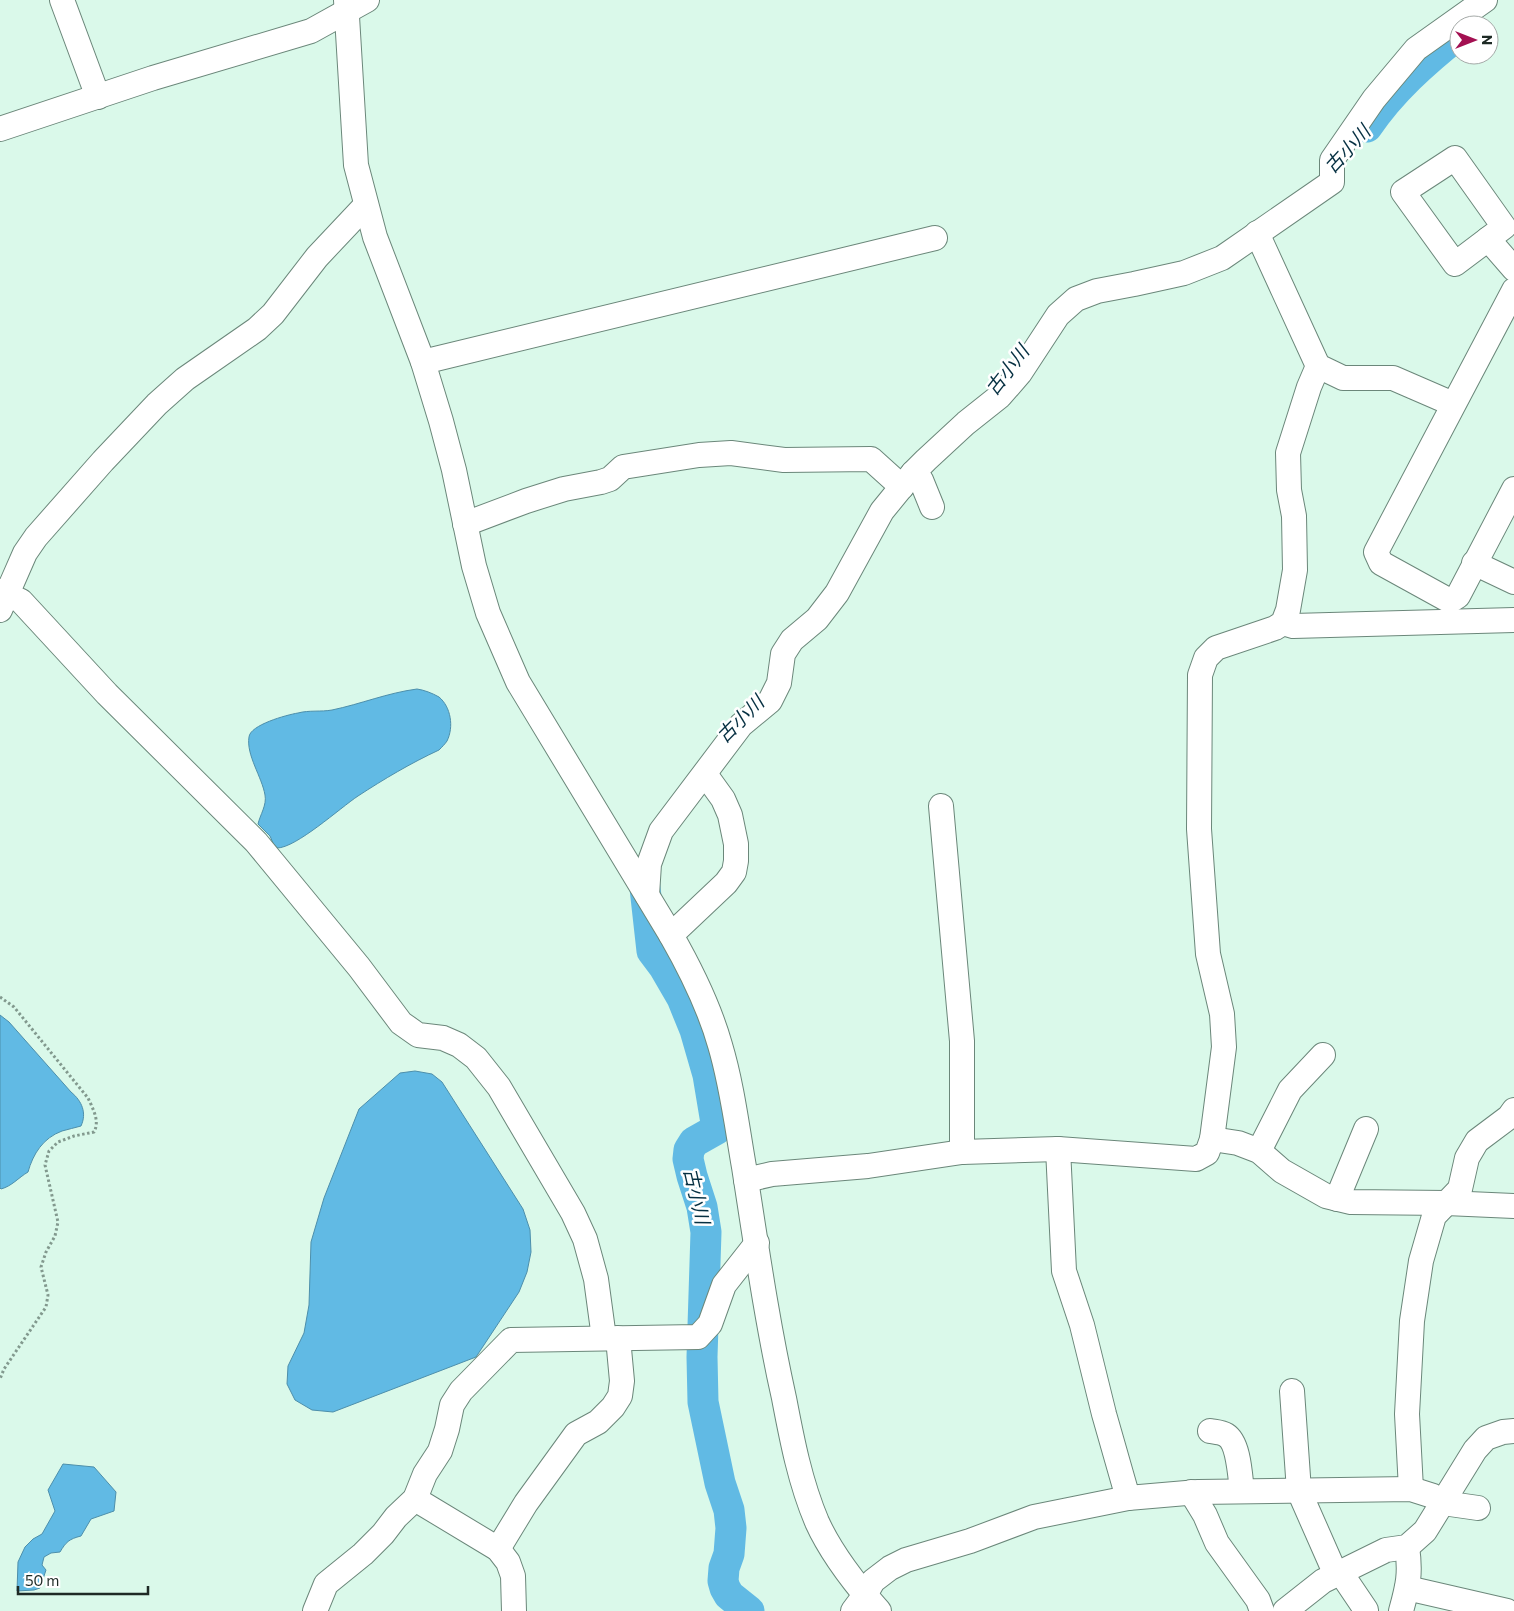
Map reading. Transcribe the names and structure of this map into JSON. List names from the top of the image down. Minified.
{"water":["古小川"],"scale_bar":"50 m","north":"right"}
